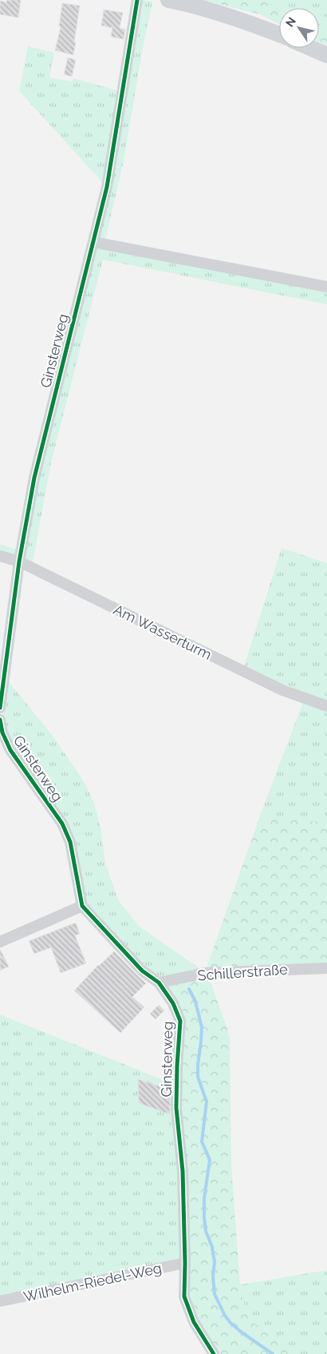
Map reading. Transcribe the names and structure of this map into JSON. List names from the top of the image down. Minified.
{"streets":{"street":["Ginsterweg","Am Wasserturm","Schillerstraße","Wilhelm-Riedel-Weg"]},"crossings":[["Ginsterweg","Am Wasserturm"],["Ginsterweg","Schillerstraße"],["Ginsterweg","Wilhelm-Riedel-Weg"]],"north":"top left"}
